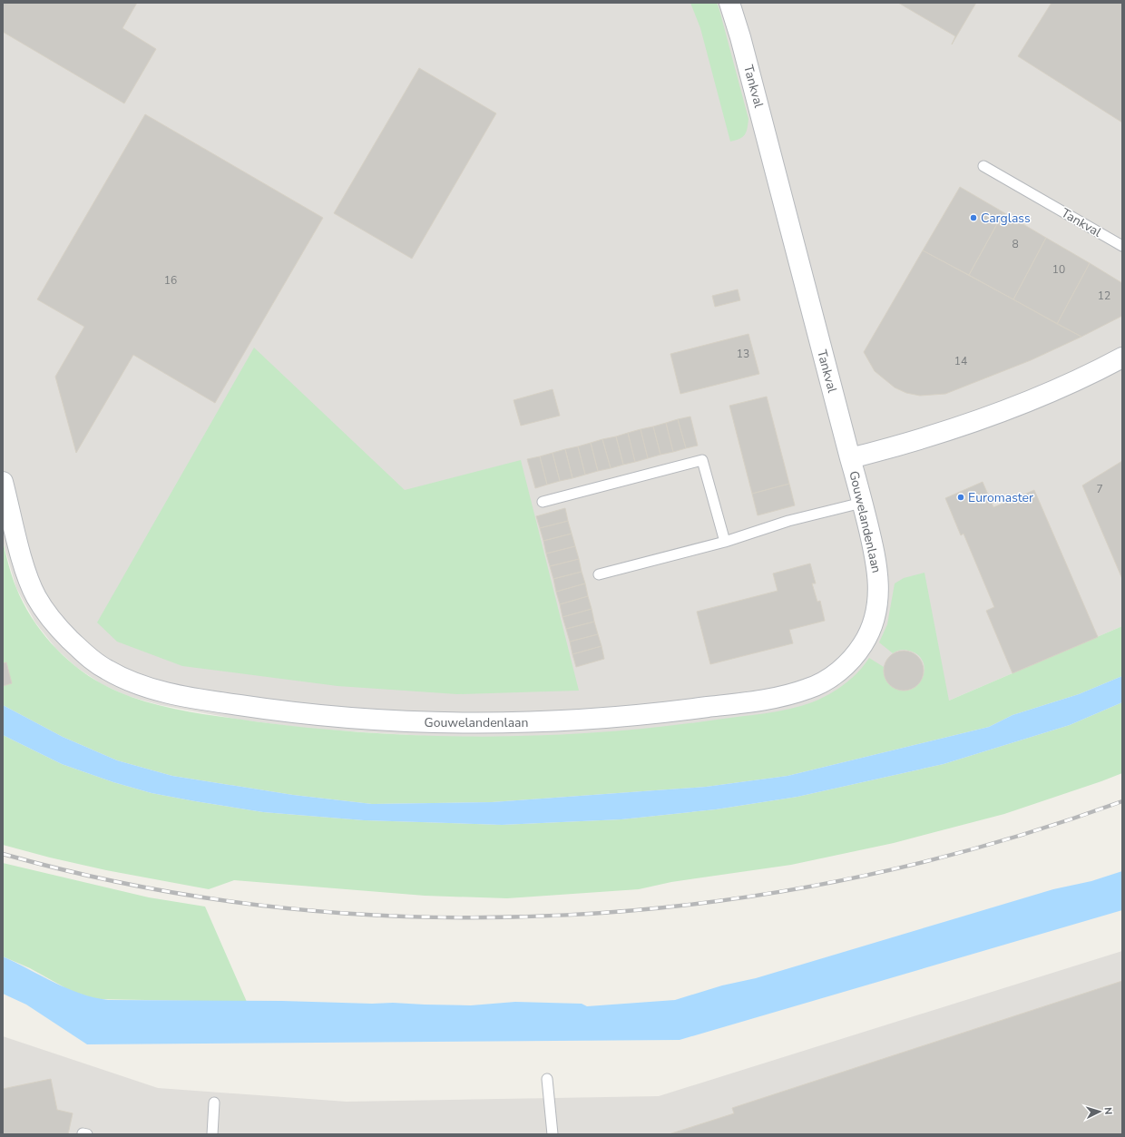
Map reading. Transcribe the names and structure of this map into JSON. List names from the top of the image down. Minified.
{"streets":{"street":["Tankval","Gouwelandenlaan"]},"crossings":[["Tankval","Gouwelandenlaan"]],"places":["Carglass","Euromaster"],"house_numbers":["8","10","16","12","13","14","7"],"north":"right"}
